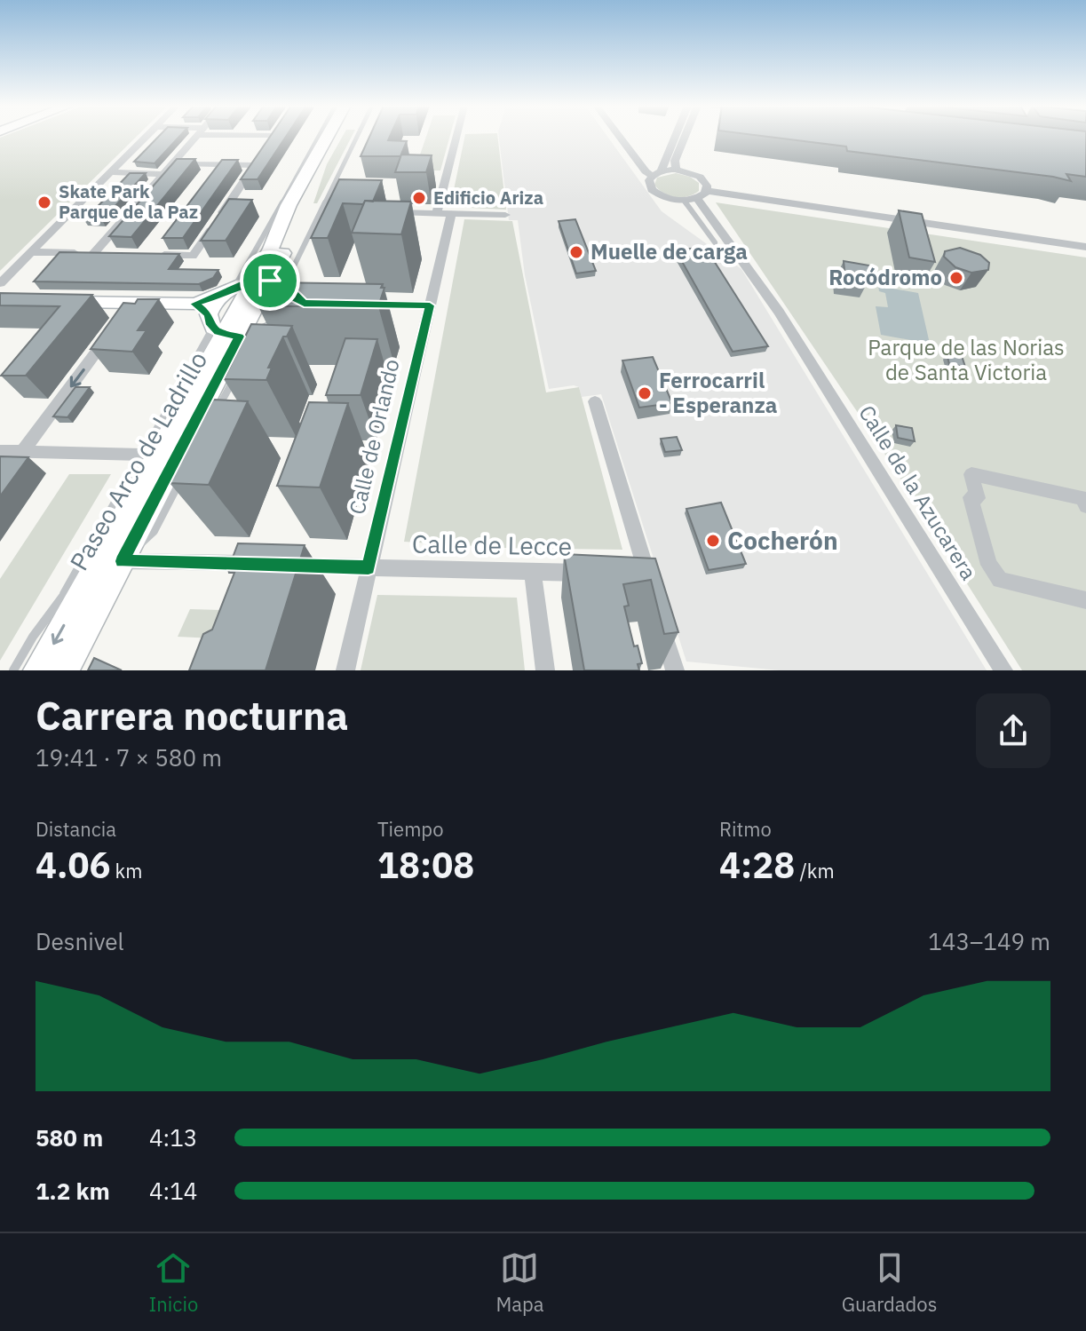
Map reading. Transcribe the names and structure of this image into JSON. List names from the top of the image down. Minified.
{"streets":{"main road":["Paseo Arco de Ladrillo"],"street":["Calle de Orlando","Calle de la Azucarera","Calle de Lecce"]},"crossings":[["Calle de Orlando","Calle de Lecce"],["Paseo Arco de Ladrillo","Calle de Lecce"]],"parks":["Parque de las Norias de Santa Victoria"],"places":["Edificio Ariza","Skate Park Parque de la Paz","Muelle de carga","Rocódromo","Ferrocarril - Esperanza","Cocherón"],"page":{"heading":["Carrera nocturna","19:41 · 7 × 580 m"],"stats":[["Distancia","4.06 km"],["Tiempo","18:08"],["Ritmo","4:28 /km"]],"chart":["Desnivel","143–149 m"],"list":[{"name":"580 m","note":"4:13"},{"name":"1.2 km","note":"4:14"}],"tabs":["Inicio","Mapa","Guardados"]}}
